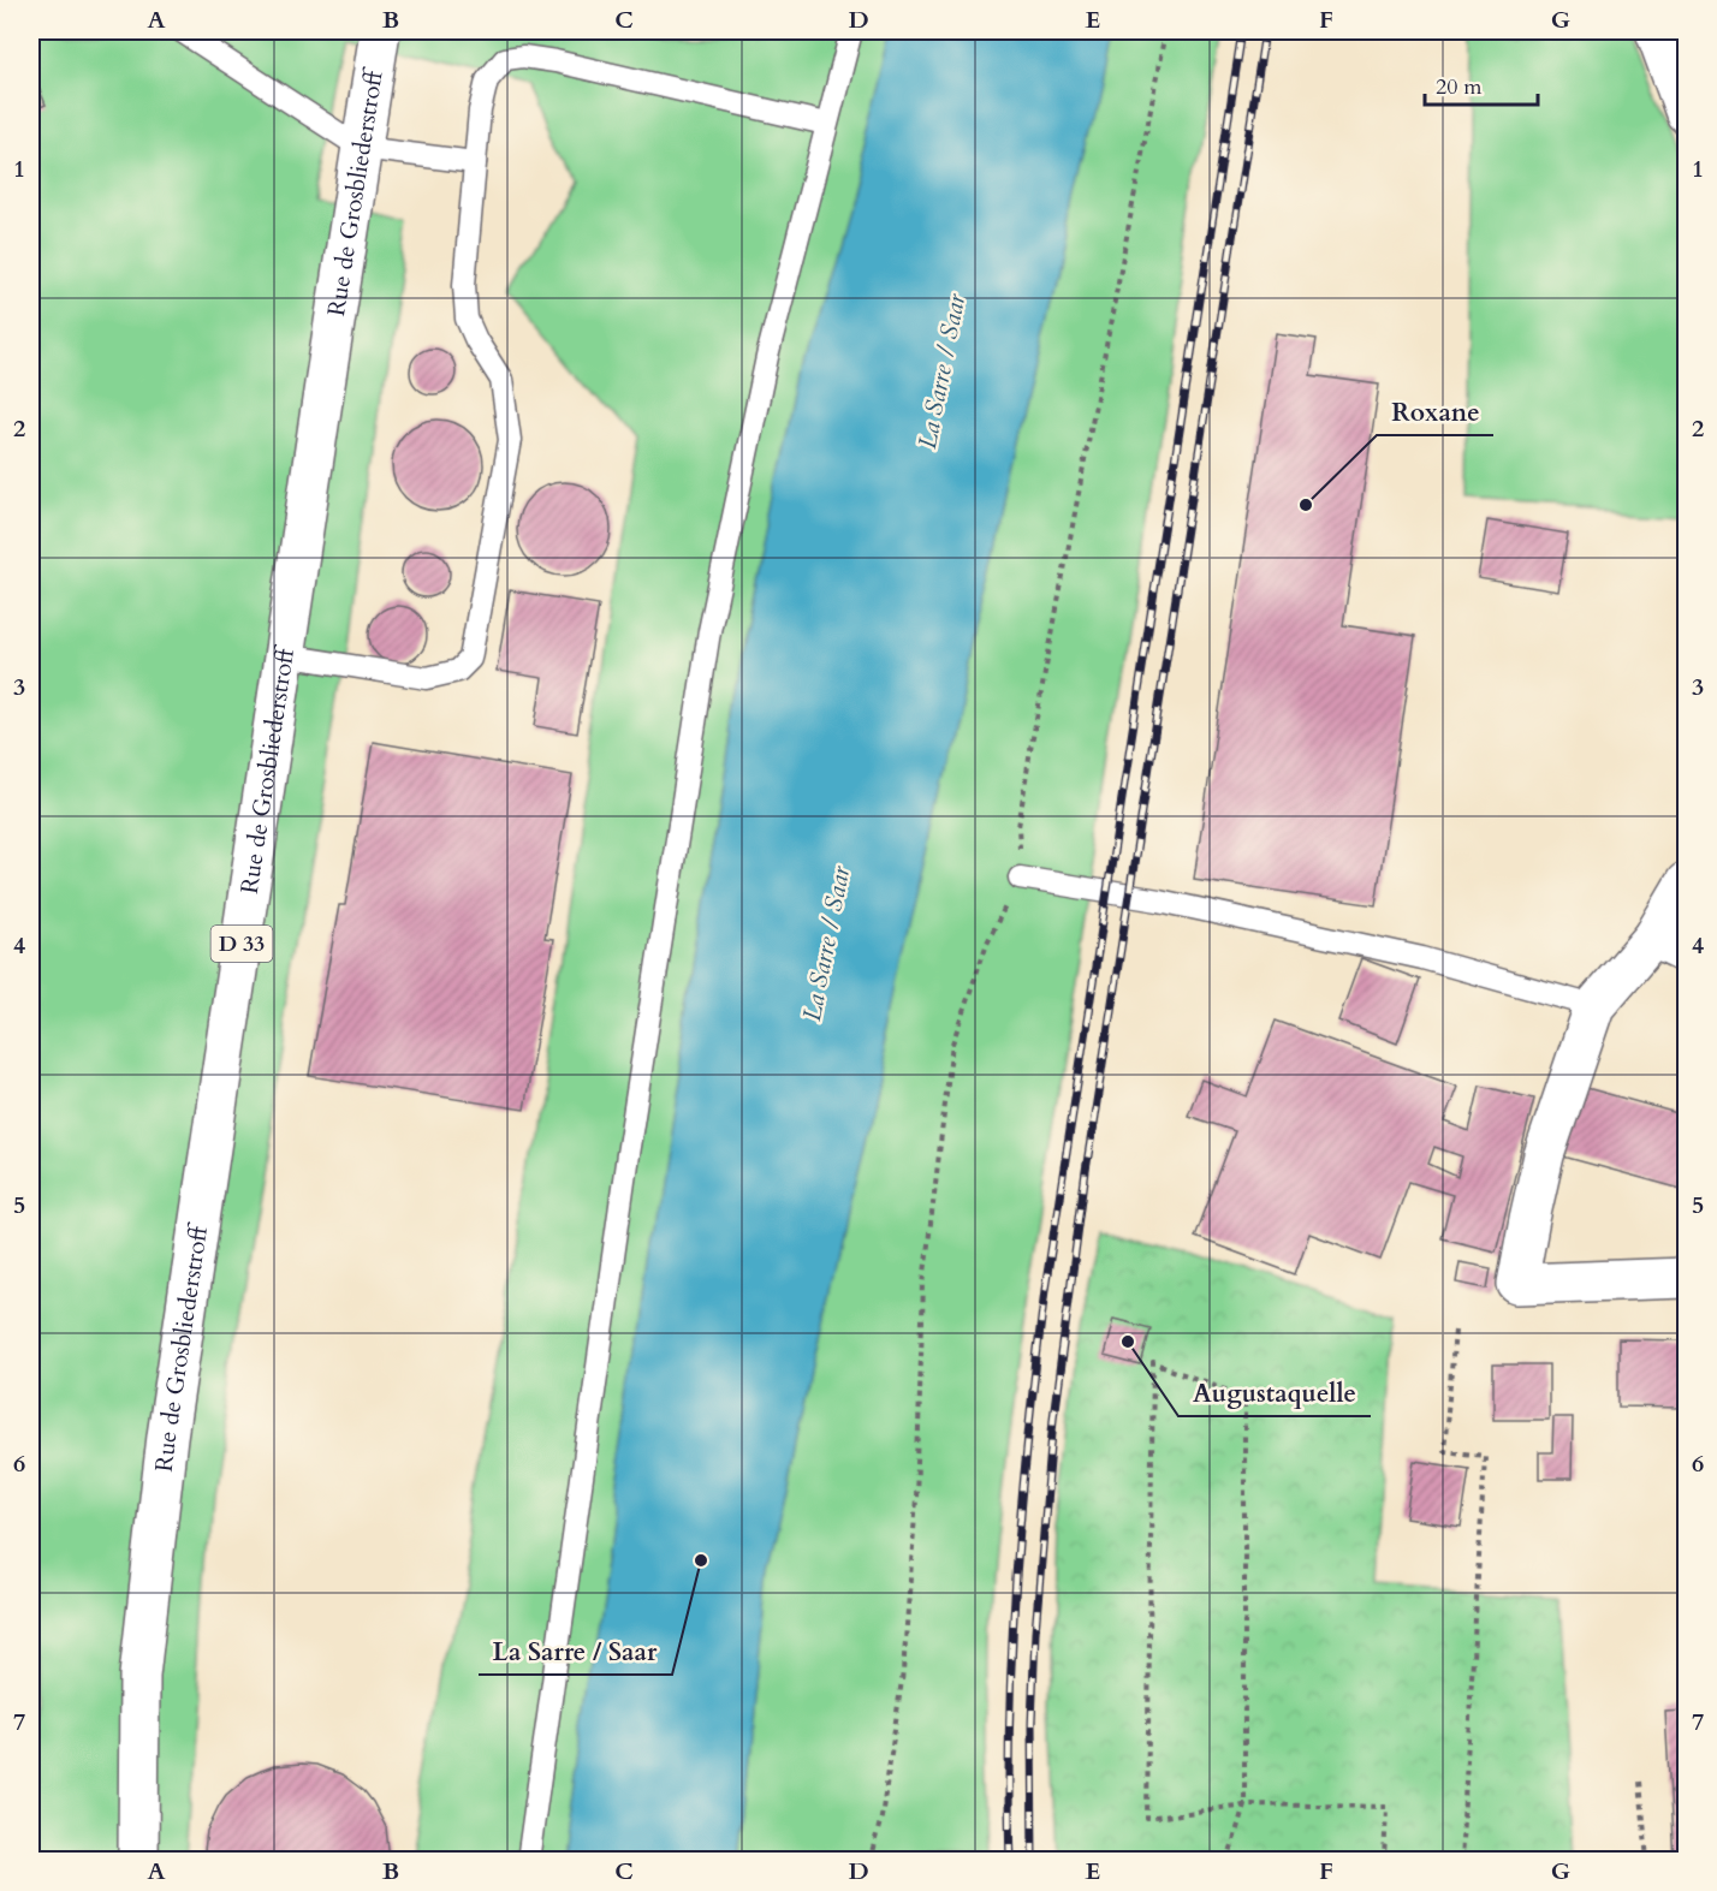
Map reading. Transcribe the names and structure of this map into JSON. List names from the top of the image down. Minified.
{"streets":{"main road":["Rue de Grosbliederstroff","D 33"]},"water":["La Sarre / Saar"],"places":["Roxane","Augustaquelle","La Sarre / Saar"],"scale_bar":"20 m","grid":{"columns":["A","B","C","D","E","F","G"],"rows":["1","2","3","4","5","6","7"]}}
